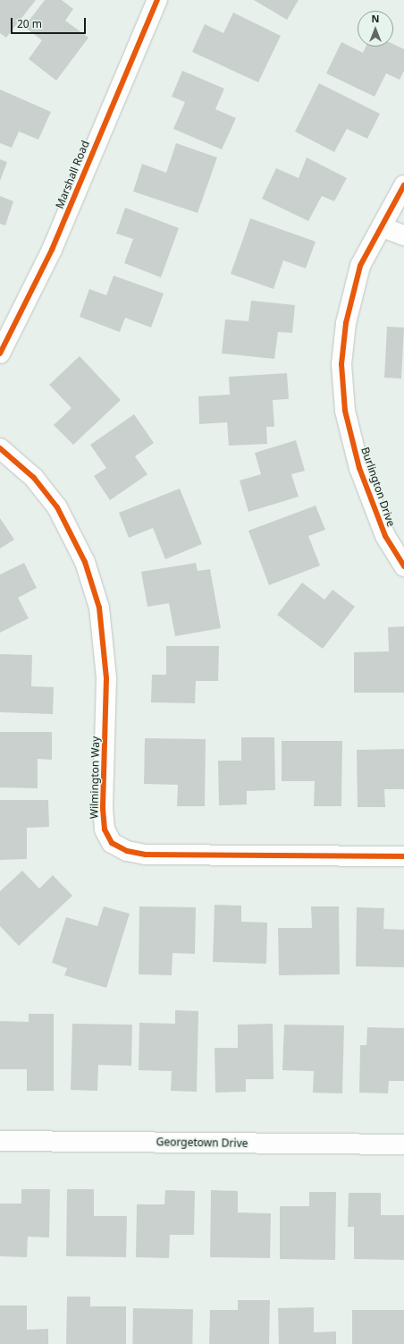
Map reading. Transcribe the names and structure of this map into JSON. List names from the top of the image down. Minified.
{"streets":{"street":["Marshall Road","Burlington Drive","Wilmington Way","Georgetown Drive"]},"scale_bar":"20 m","north":"top"}
